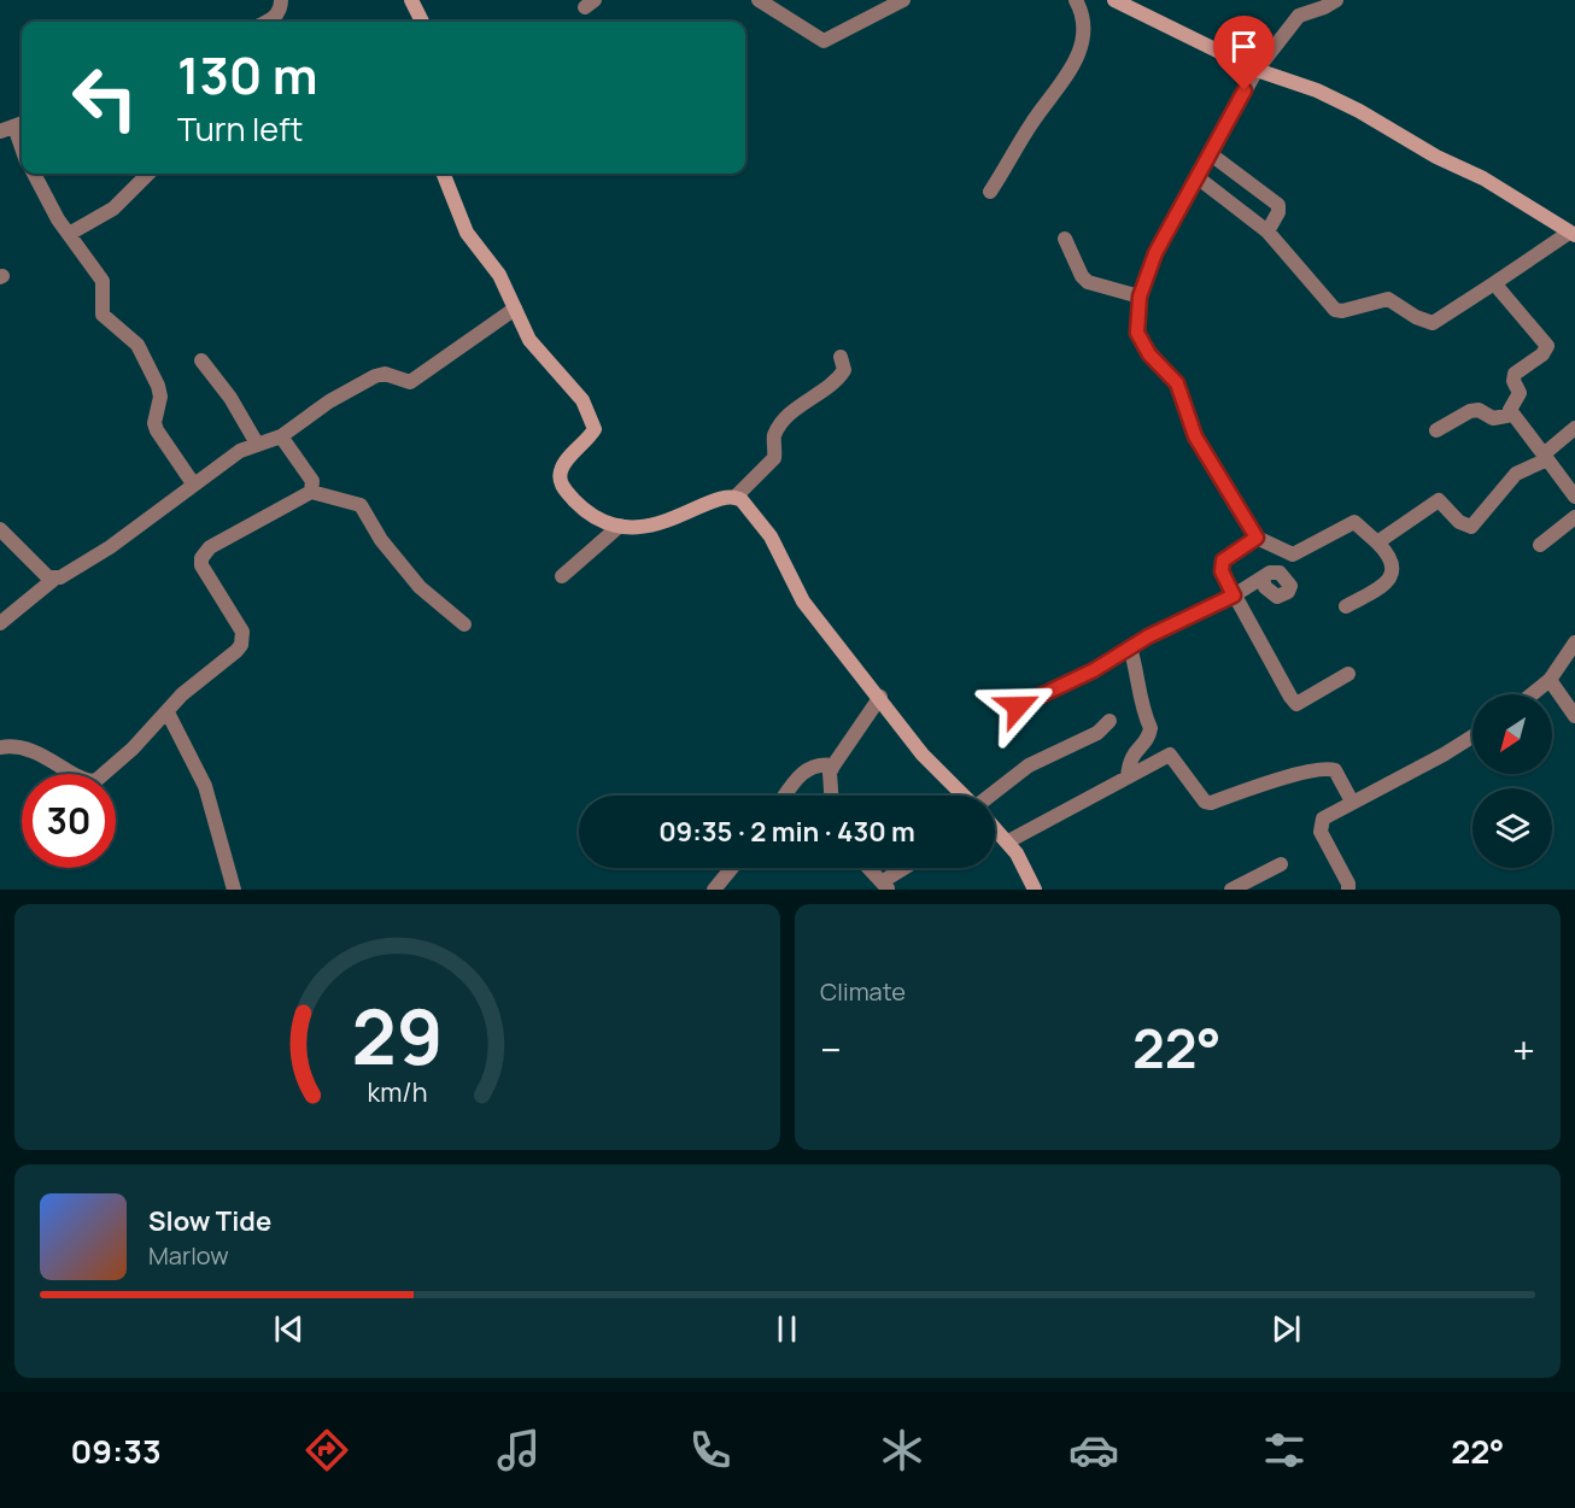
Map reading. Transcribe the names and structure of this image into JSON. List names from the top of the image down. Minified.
{"north":"bottom left","page":{"turn":["130 m","Turn left"],"limit":"30","trip":"09:35 · 2 min · 430 m","tile":"Climate","heat":["−","22°","+"],"song":["Slow Tide","Marlow"],"tabs":["09:33","22°"],"gauge":["29","km/h"]}}
